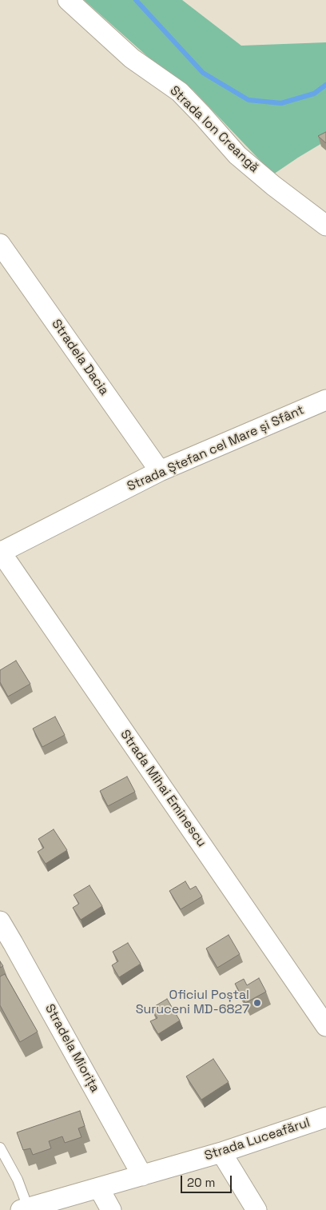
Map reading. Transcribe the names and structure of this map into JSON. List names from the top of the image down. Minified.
{"streets":{"street":["Strada Ion Creangă","Stradela Dacia","Strada Ștefan cel Mare și Sfânt","Strada Mihai Eminescu","Stradela Miorița","Strada Luceafărul"]},"crossings":[["Stradela Dacia","Strada Ștefan cel Mare și Sfânt"],["Strada Ștefan cel Mare și Sfânt","Strada Mihai Eminescu"],["Stradela Miorița","Strada Luceafărul"]],"places":["Oficiul Poștal Suruceni MD-6827"],"scale_bar":"20 m"}
